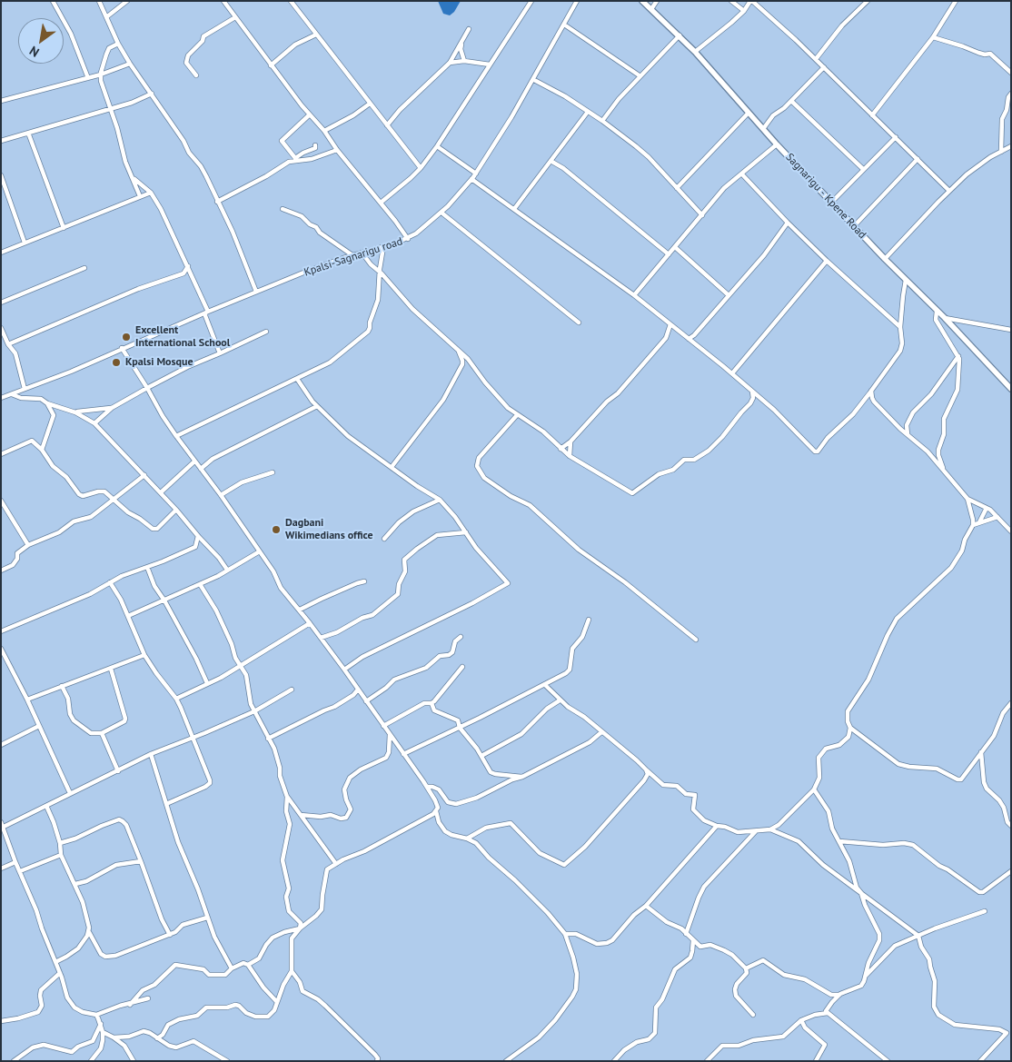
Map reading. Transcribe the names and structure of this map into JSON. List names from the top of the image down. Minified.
{"streets":{"street":["Sagnarigu - Kpene Road","Kpalsi-Sagnarigu road"]},"places":["Excellent International School","Kpalsi Mosque","Dagbani Wikimedians office"],"north":"bottom left"}
